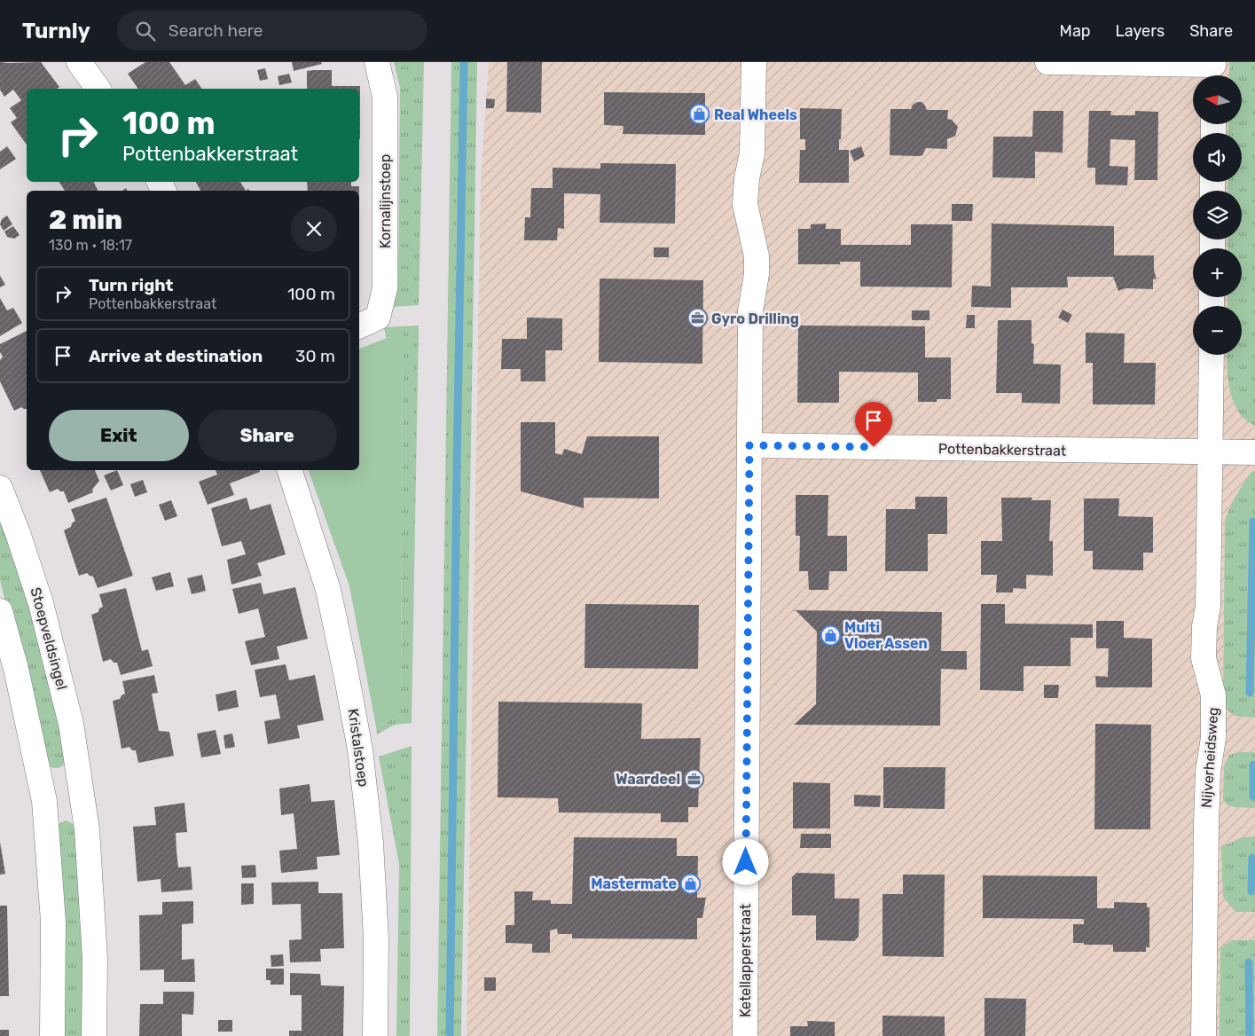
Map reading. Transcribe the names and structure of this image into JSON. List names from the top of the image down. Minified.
{"streets":{"street":["Kornalijnstoep","Pottenbakkerstraat","Stoepveldsingel","Kristalstoep","Nijverheidsweg","Ketellapperstraat"]},"crossings":[["Pottenbakkerstraat","Nijverheidsweg"],["Pottenbakkerstraat","Ketellapperstraat"]],"places":{"shop":["Real Wheels","Multi Vloer Assen","Mastermate"],"office":["Gyro Drilling","Waardeel"]},"north":"left","page":{"header":"Turnly","search":"Search here","nav":["Map","Layers","Share"],"map_buttons":["+","−"],"turn":["100 m","Pottenbakkerstraat"],"heading":["2 min","130 m · 18:17"],"list":[{"name":"Turn right","note":"Pottenbakkerstraat","value":"100 m"},{"name":"Arrive at destination","value":"30 m"}],"buttons":["Exit","Share"]}}
